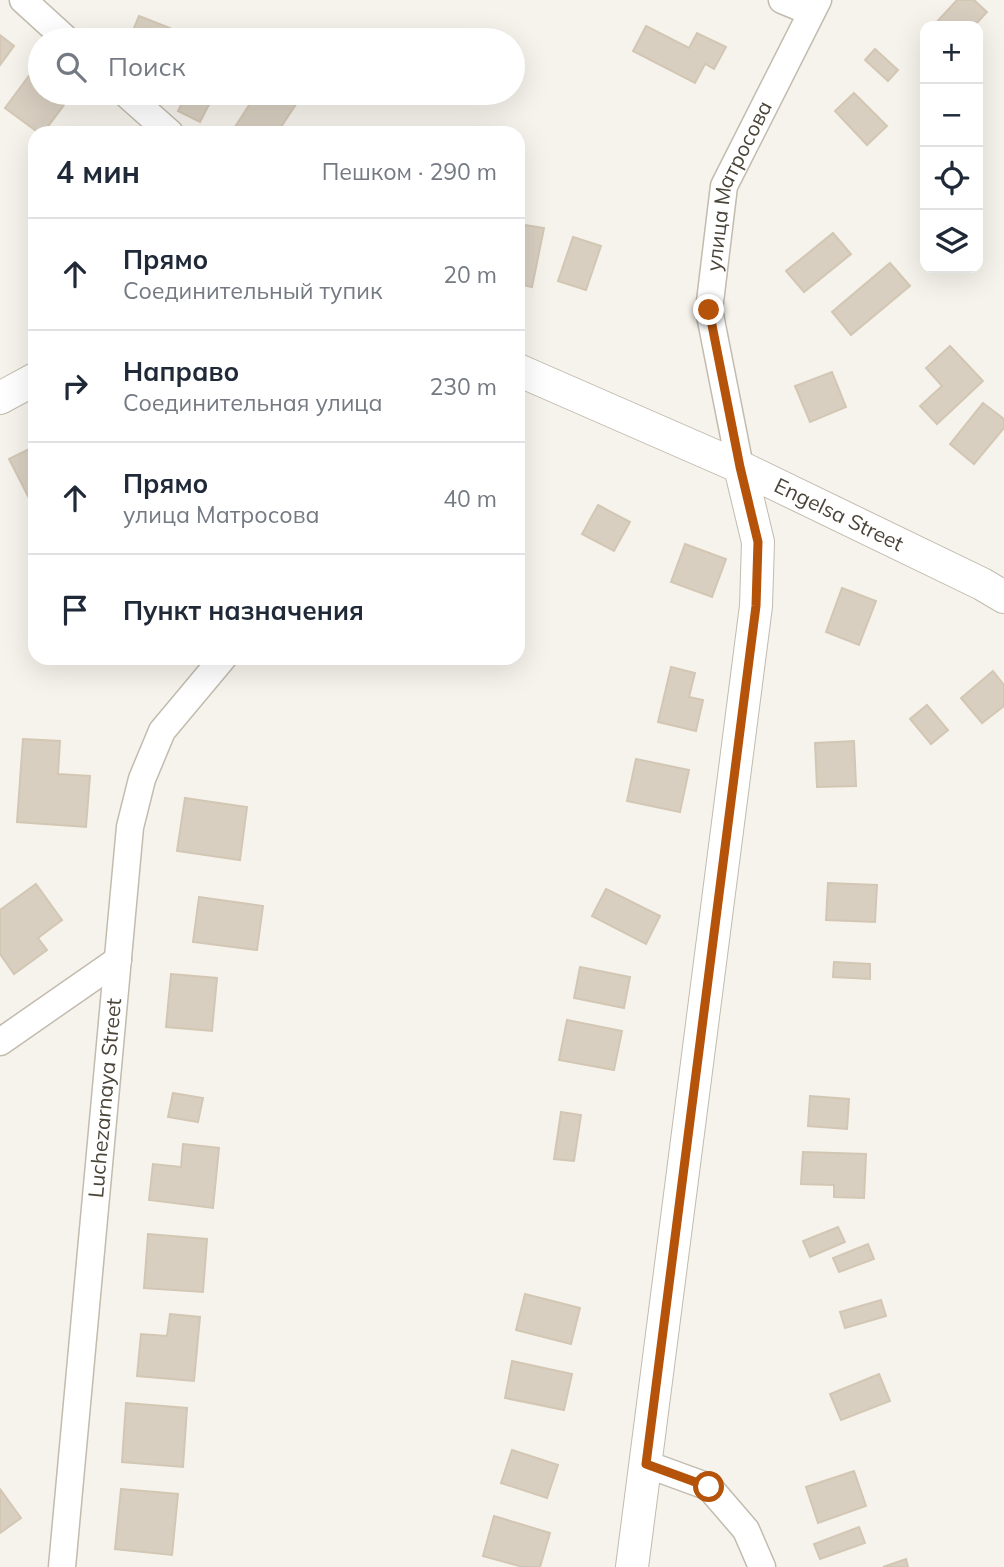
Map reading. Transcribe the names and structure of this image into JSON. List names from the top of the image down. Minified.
{"streets":{"street":["улица Матросова","Engelsa Street","Luchezarnaya Street"]},"crossings":[["улица Матросова","Engelsa Street"]],"page":{"map_buttons":["+","−"],"search":"Поиск","heading":["4 мин","Пешком · 290 m"],"list":[["Прямо","Соединительный тупик","20 m"],["Направо","Соединительная улица","230 m"],["Прямо","улица Матросова","40 m"],"Пункт назначения"]}}
